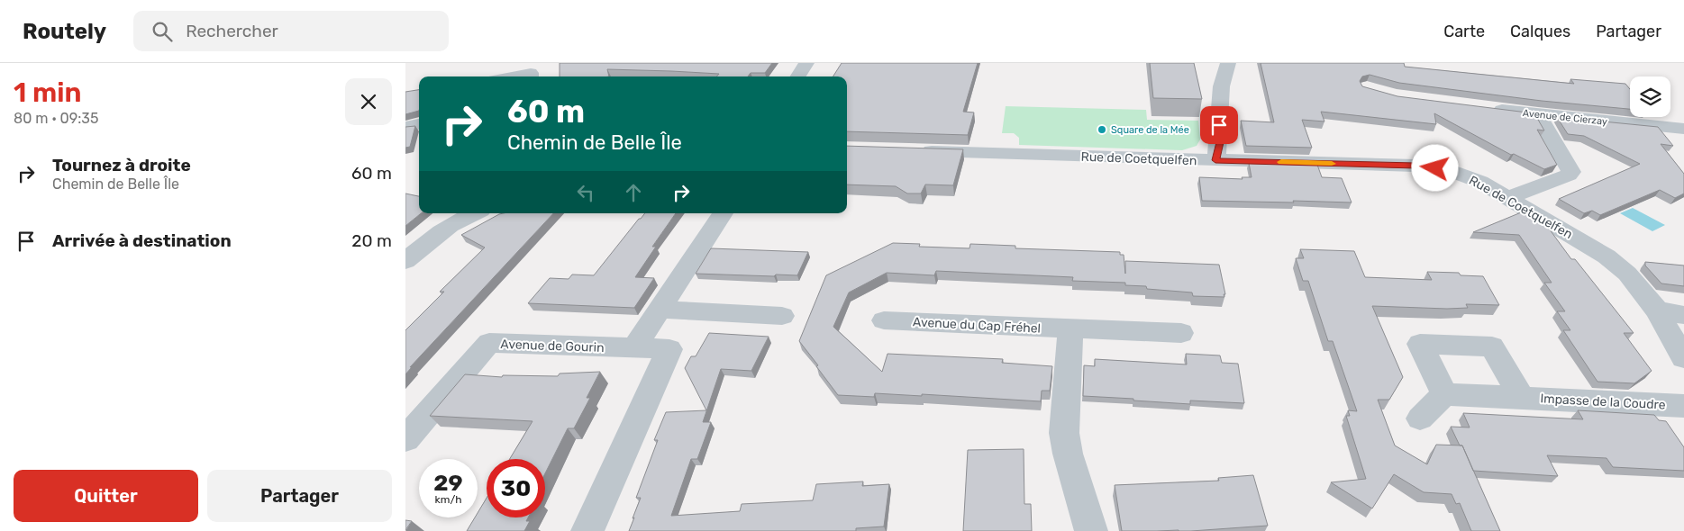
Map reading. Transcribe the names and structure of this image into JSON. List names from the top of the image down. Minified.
{"streets":{"street":["Avenue de Cierzay","Rue de Coetquelfen","Avenue du Cap Fréhel","Avenue de Gourin","Impasse de la Coudre"]},"places":["Square de la Mée"],"page":{"header":"Routely","search":"Rechercher","nav":["Carte","Calques","Partager"],"heading":["1 min","80 m · 09:35"],"turn":["60 m","Chemin de Belle Île"],"list":[{"name":"Tournez à droite","note":"Chemin de Belle Île","value":"60 m"},{"name":"Arrivée à destination","value":"20 m"}],"speed":"29 km/h","limit":"30","buttons":["Quitter","Partager"]}}
